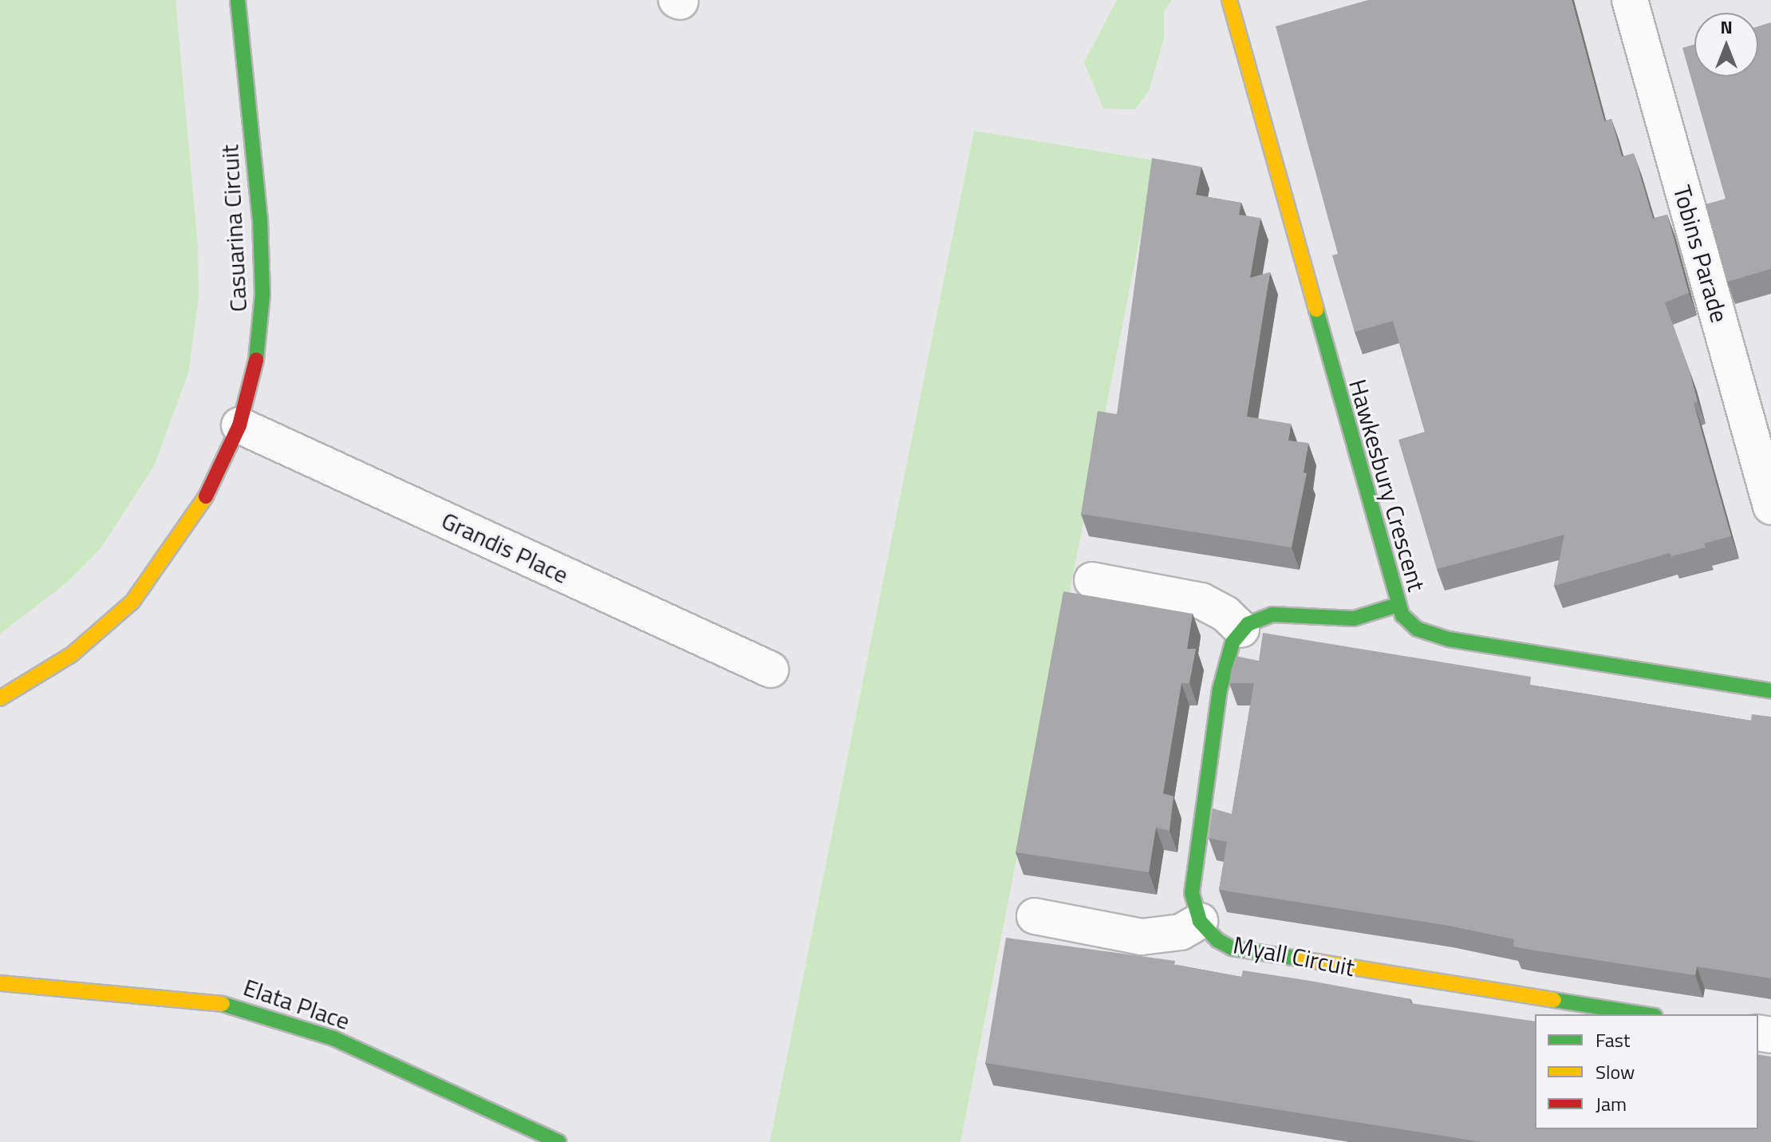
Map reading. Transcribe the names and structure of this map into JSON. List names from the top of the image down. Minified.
{"streets":{"street":["Casuarina Circuit","Tobins Parade","Hawkesbury Crescent","Grandis Place","Myall Circuit","Elata Place"]},"crossings":[["Casuarina Circuit","Grandis Place"]],"legend":["Fast","Slow","Jam"],"north":"top"}
